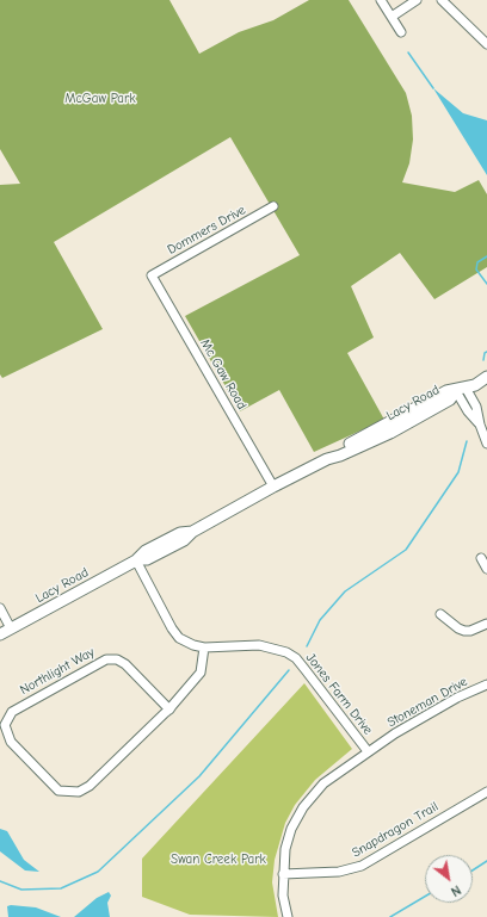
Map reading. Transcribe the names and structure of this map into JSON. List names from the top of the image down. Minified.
{"streets":{"main road":["Lacy Road"],"street":["Dommers Drive","Mc Gaw Road","Northlight Way","Jones Farm Drive","Stoneman Drive","Snapdragon Trail"]},"crossings":[["Dommers Drive","Mc Gaw Road"],["Mc Gaw Road","Lacy Road"],["Lacy Road","Jones Farm Drive"],["Northlight Way","Jones Farm Drive"],["Jones Farm Drive","Stoneman Drive"],["Stoneman Drive","Snapdragon Trail"]],"parks":["McGaw Park","Swan Creek Park"],"north":"bottom right"}
